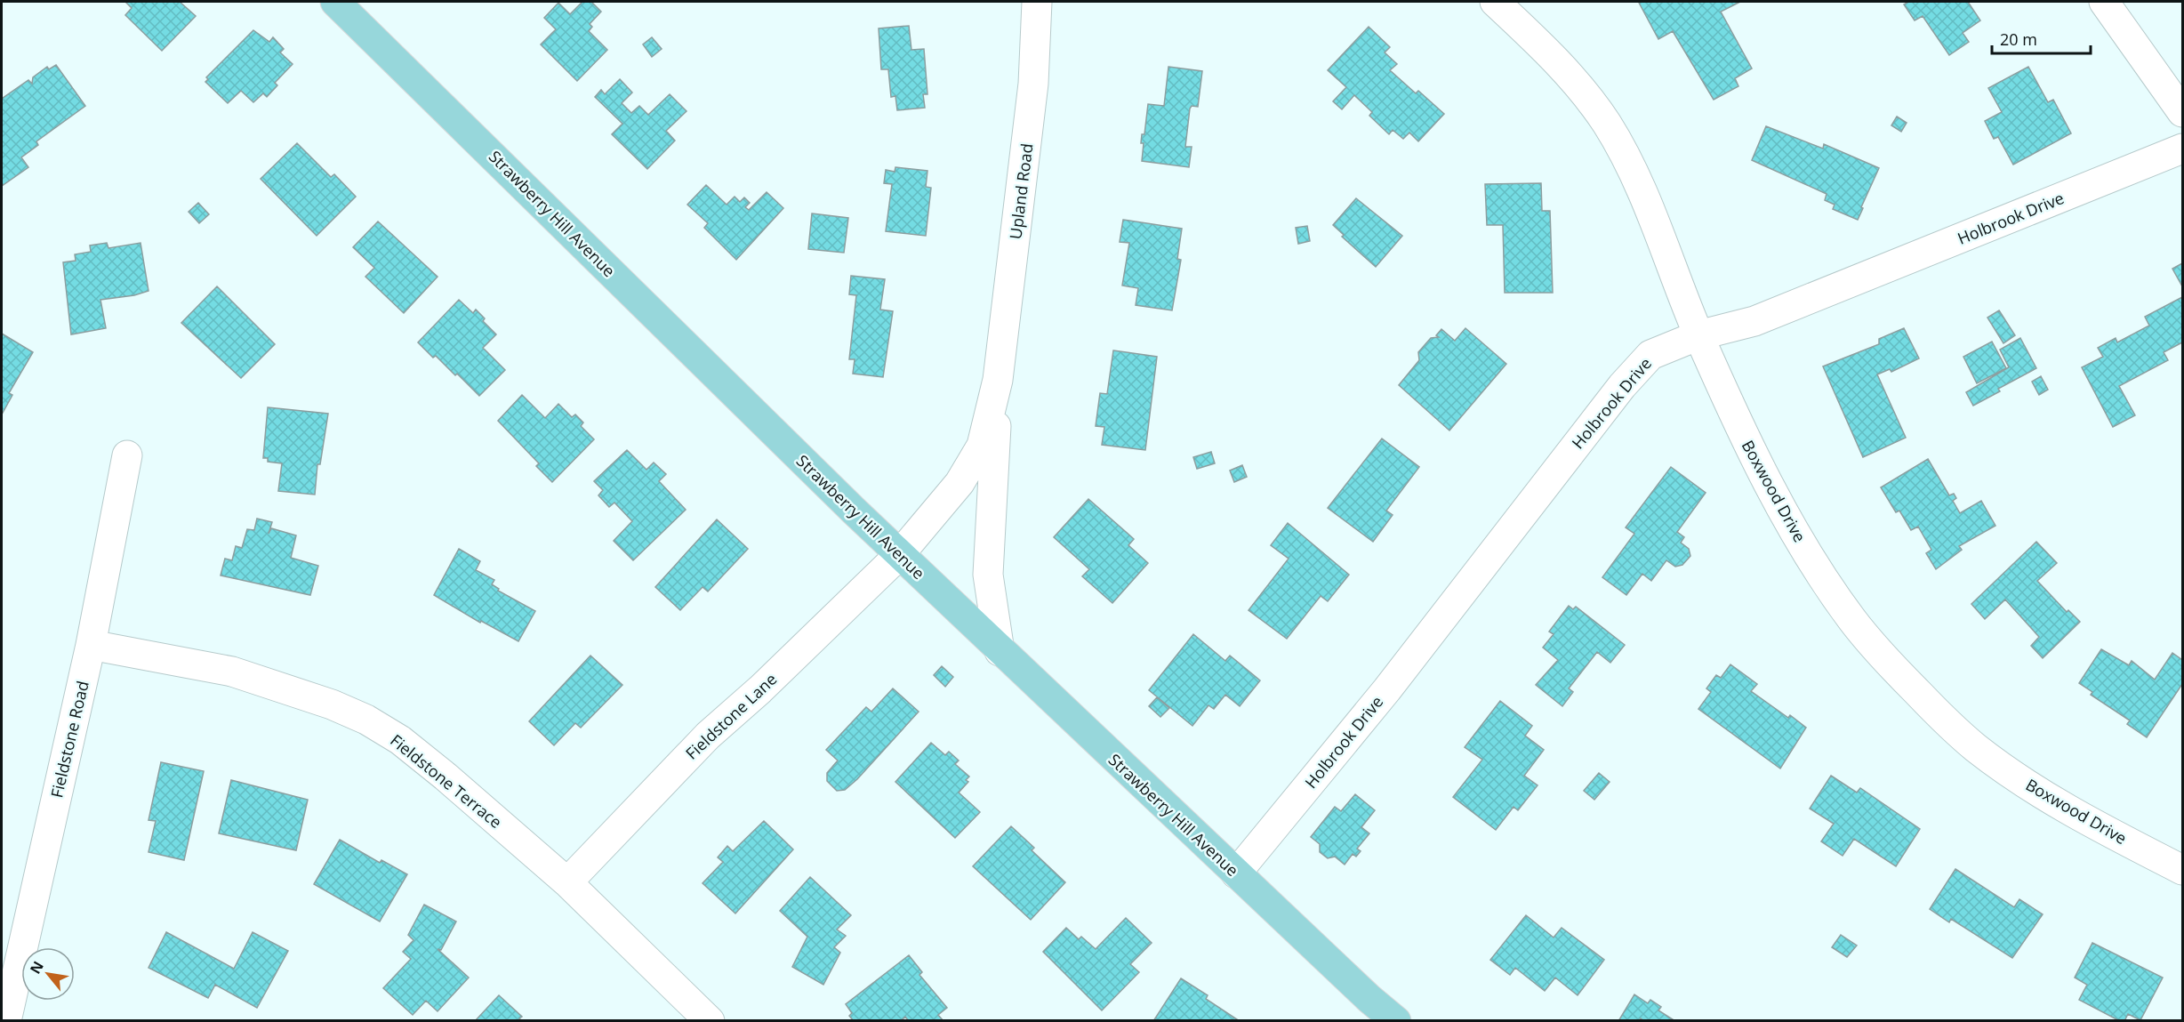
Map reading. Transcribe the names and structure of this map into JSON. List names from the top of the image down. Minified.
{"streets":{"main road":["Strawberry Hill Avenue"],"street":["Upland Road","Holbrook Drive","Boxwood Drive","Fieldstone Lane","Fieldstone Road","Fieldstone Terrace"]},"crossings":[["Upland Road","Strawberry Hill Avenue"],["Upland Road","Fieldstone Lane"],["Strawberry Hill Avenue","Holbrook Drive"],["Strawberry Hill Avenue","Fieldstone Lane"],["Holbrook Drive","Boxwood Drive"],["Fieldstone Lane","Fieldstone Terrace"],["Fieldstone Road","Fieldstone Terrace"]],"scale_bar":"20 m","north":"top left"}
